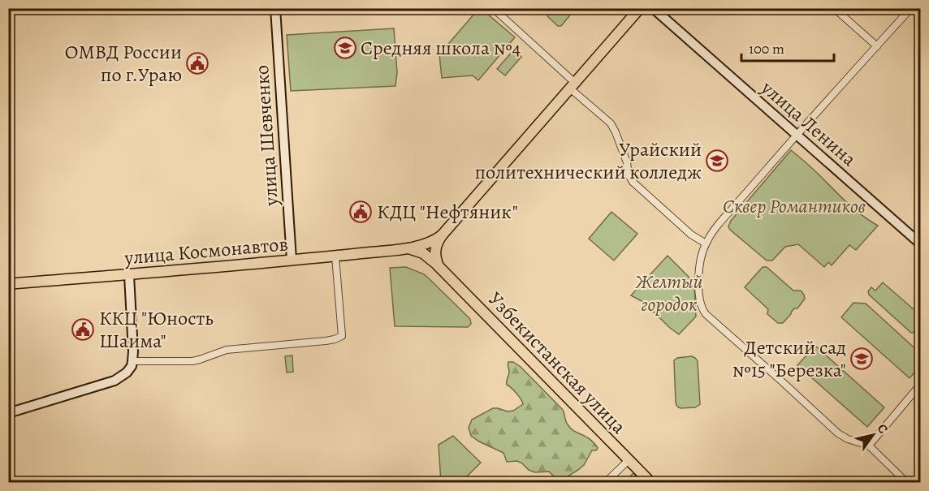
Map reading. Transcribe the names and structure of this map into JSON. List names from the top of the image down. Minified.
{"streets":{"main road":["улица Ленина","улица Шевченко","улица Космонавтов","Узбекистанская улица"]},"crossings":[["улица Шевченко","улица Космонавтов"],["улица Космонавтов","Узбекистанская улица"]],"parks":["Сквер Романтиков","Желтый городок"],"places":{"school or university":["Средняя школа №4","Урайский политехнический колледж","Детский сад №15 \"Березка\""],"public building":["ОМВД России по г.Ураю","КДЦ \"Нефтяник\"","ККЦ \"Юность Шаима\""]},"scale_bar":"100 m","north":"top right"}
